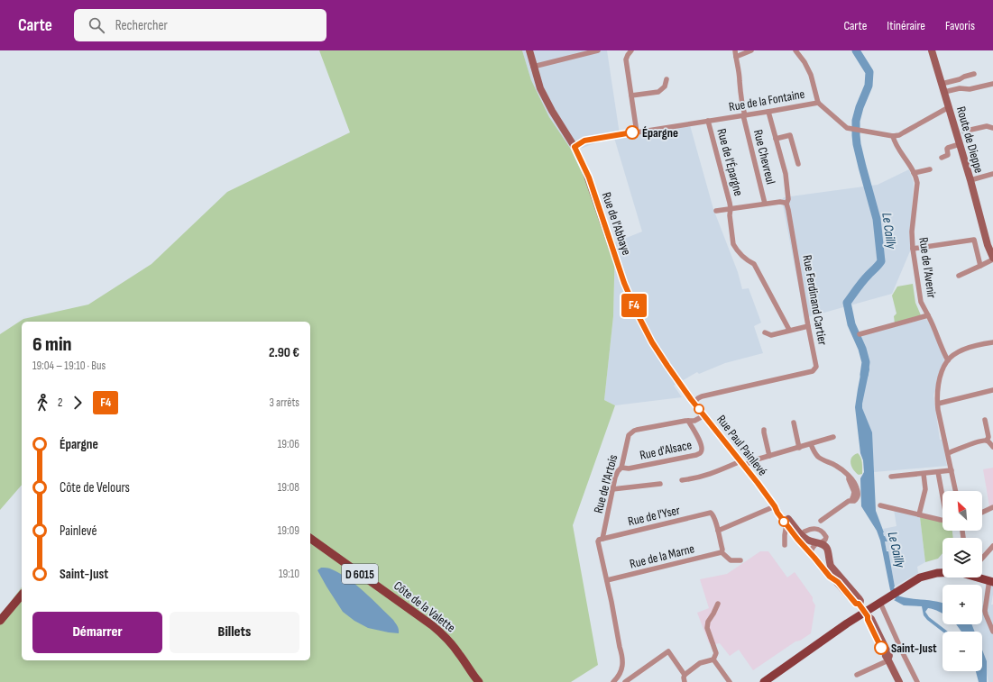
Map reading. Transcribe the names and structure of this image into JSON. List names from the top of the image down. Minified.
{"streets":{"main road":["D 6015","Côte de la Valette"],"street":["Rue de la Fontaine","Route de Dieppe","Rue Chevreul","Rue de l'Épargne","Rue de l'Abbaye","Rue de l'Avenir","Rue Ferdinand Cartier","Rue Paul Painlevé","Rue d'Alsace","Rue de l'Artois","Rue de l'Yser","Rue de la Marne"]},"crossings":[["Rue de la Fontaine","Rue Chevreul"],["Rue de la Fontaine","Rue de l'Épargne"],["Rue de la Fontaine","Rue de l'Abbaye"],["Rue de la Fontaine","Rue de l'Avenir"],["Rue de la Fontaine","Rue Ferdinand Cartier"],["Rue de l'Abbaye","Rue Ferdinand Cartier"],["Rue de l'Abbaye","Rue Paul Painlevé"],["Rue Ferdinand Cartier","Rue Paul Painlevé"],["Rue Paul Painlevé","Rue d'Alsace"],["Rue d'Alsace","Rue de l'Artois"],["Rue de l'Artois","Rue de l'Yser"],["Rue de l'Artois","Rue de la Marne"]],"water":["Le Cailly"],"places":["Épargne","Saint-Just"],"lines":["bus line F4"],"north":"top left","page":{"header":"Carte","search":"Rechercher","nav":["Carte","Itinéraire","Favoris"],"on_map":"F4","heading":["6 min","19:04 – 19:10 · Bus","2.90 €"],"legs":["2","F4","3 arrêts"],"list":[{"name":"Épargne","value":"19:06"},{"name":"Côte de Velours","value":"19:08"},{"name":"Painlevé","value":"19:09"},{"name":"Saint-Just","value":"19:10"}],"map_buttons":["+","−"],"buttons":["Démarrer","Billets"]}}
